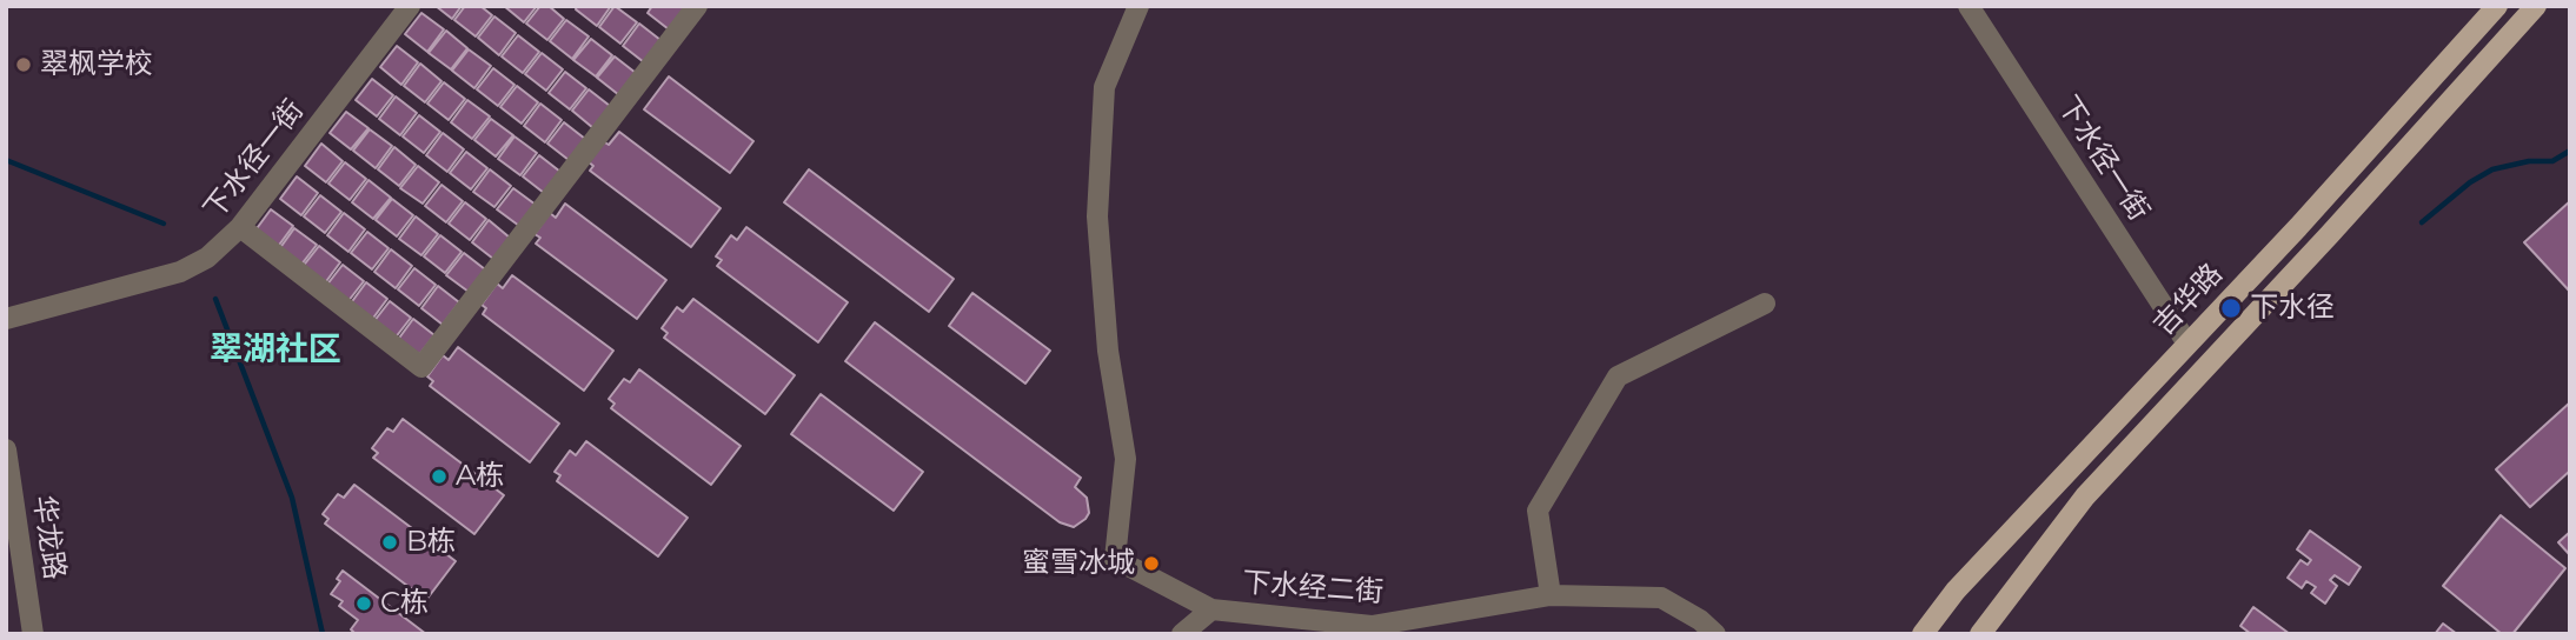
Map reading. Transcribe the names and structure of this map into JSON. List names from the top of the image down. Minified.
{"streets":{"main road":["吉华路"],"street":["下水径一街","华龙路","下水经二街"]},"crossings":[["下水径一街","吉华路"]],"districts":["翠湖社区"],"places":["翠枫学校","下水径","A栋","B栋","蜜雪冰城","C栋"]}
